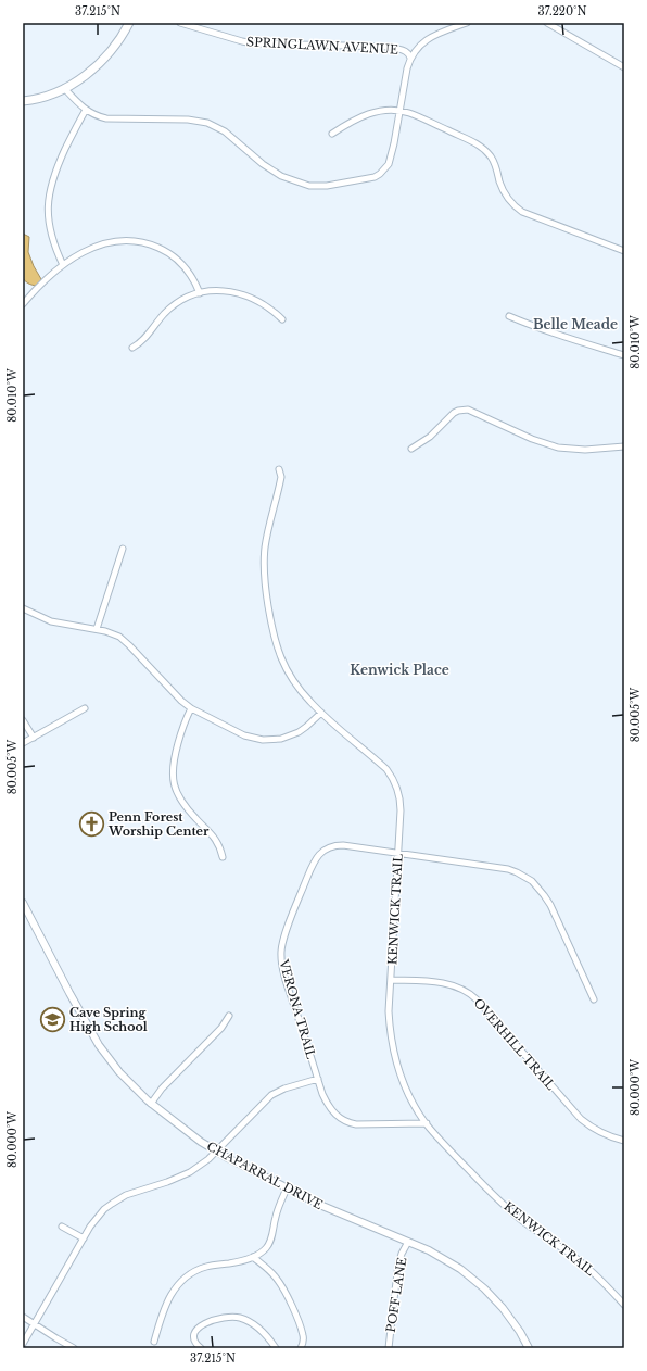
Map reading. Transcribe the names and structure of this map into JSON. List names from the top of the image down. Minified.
{"streets":{"street":["SPRINGLAWN AVENUE","KENWICK TRAIL","VERONA TRAIL","OVERHILL TRAIL","CHAPARRAL DRIVE","POFF LANE"]},"crossings":[["KENWICK TRAIL","VERONA TRAIL"],["KENWICK TRAIL","OVERHILL TRAIL"],["CHAPARRAL DRIVE","POFF LANE"]],"districts":["Belle Meade","Kenwick Place"],"places":{"church":["Penn Forest Worship Center"],"school or university":["Cave Spring High School"]},"coordinates":["37.215°N","37.220°N","80.010°W","80.005°W","80.000°W"]}
